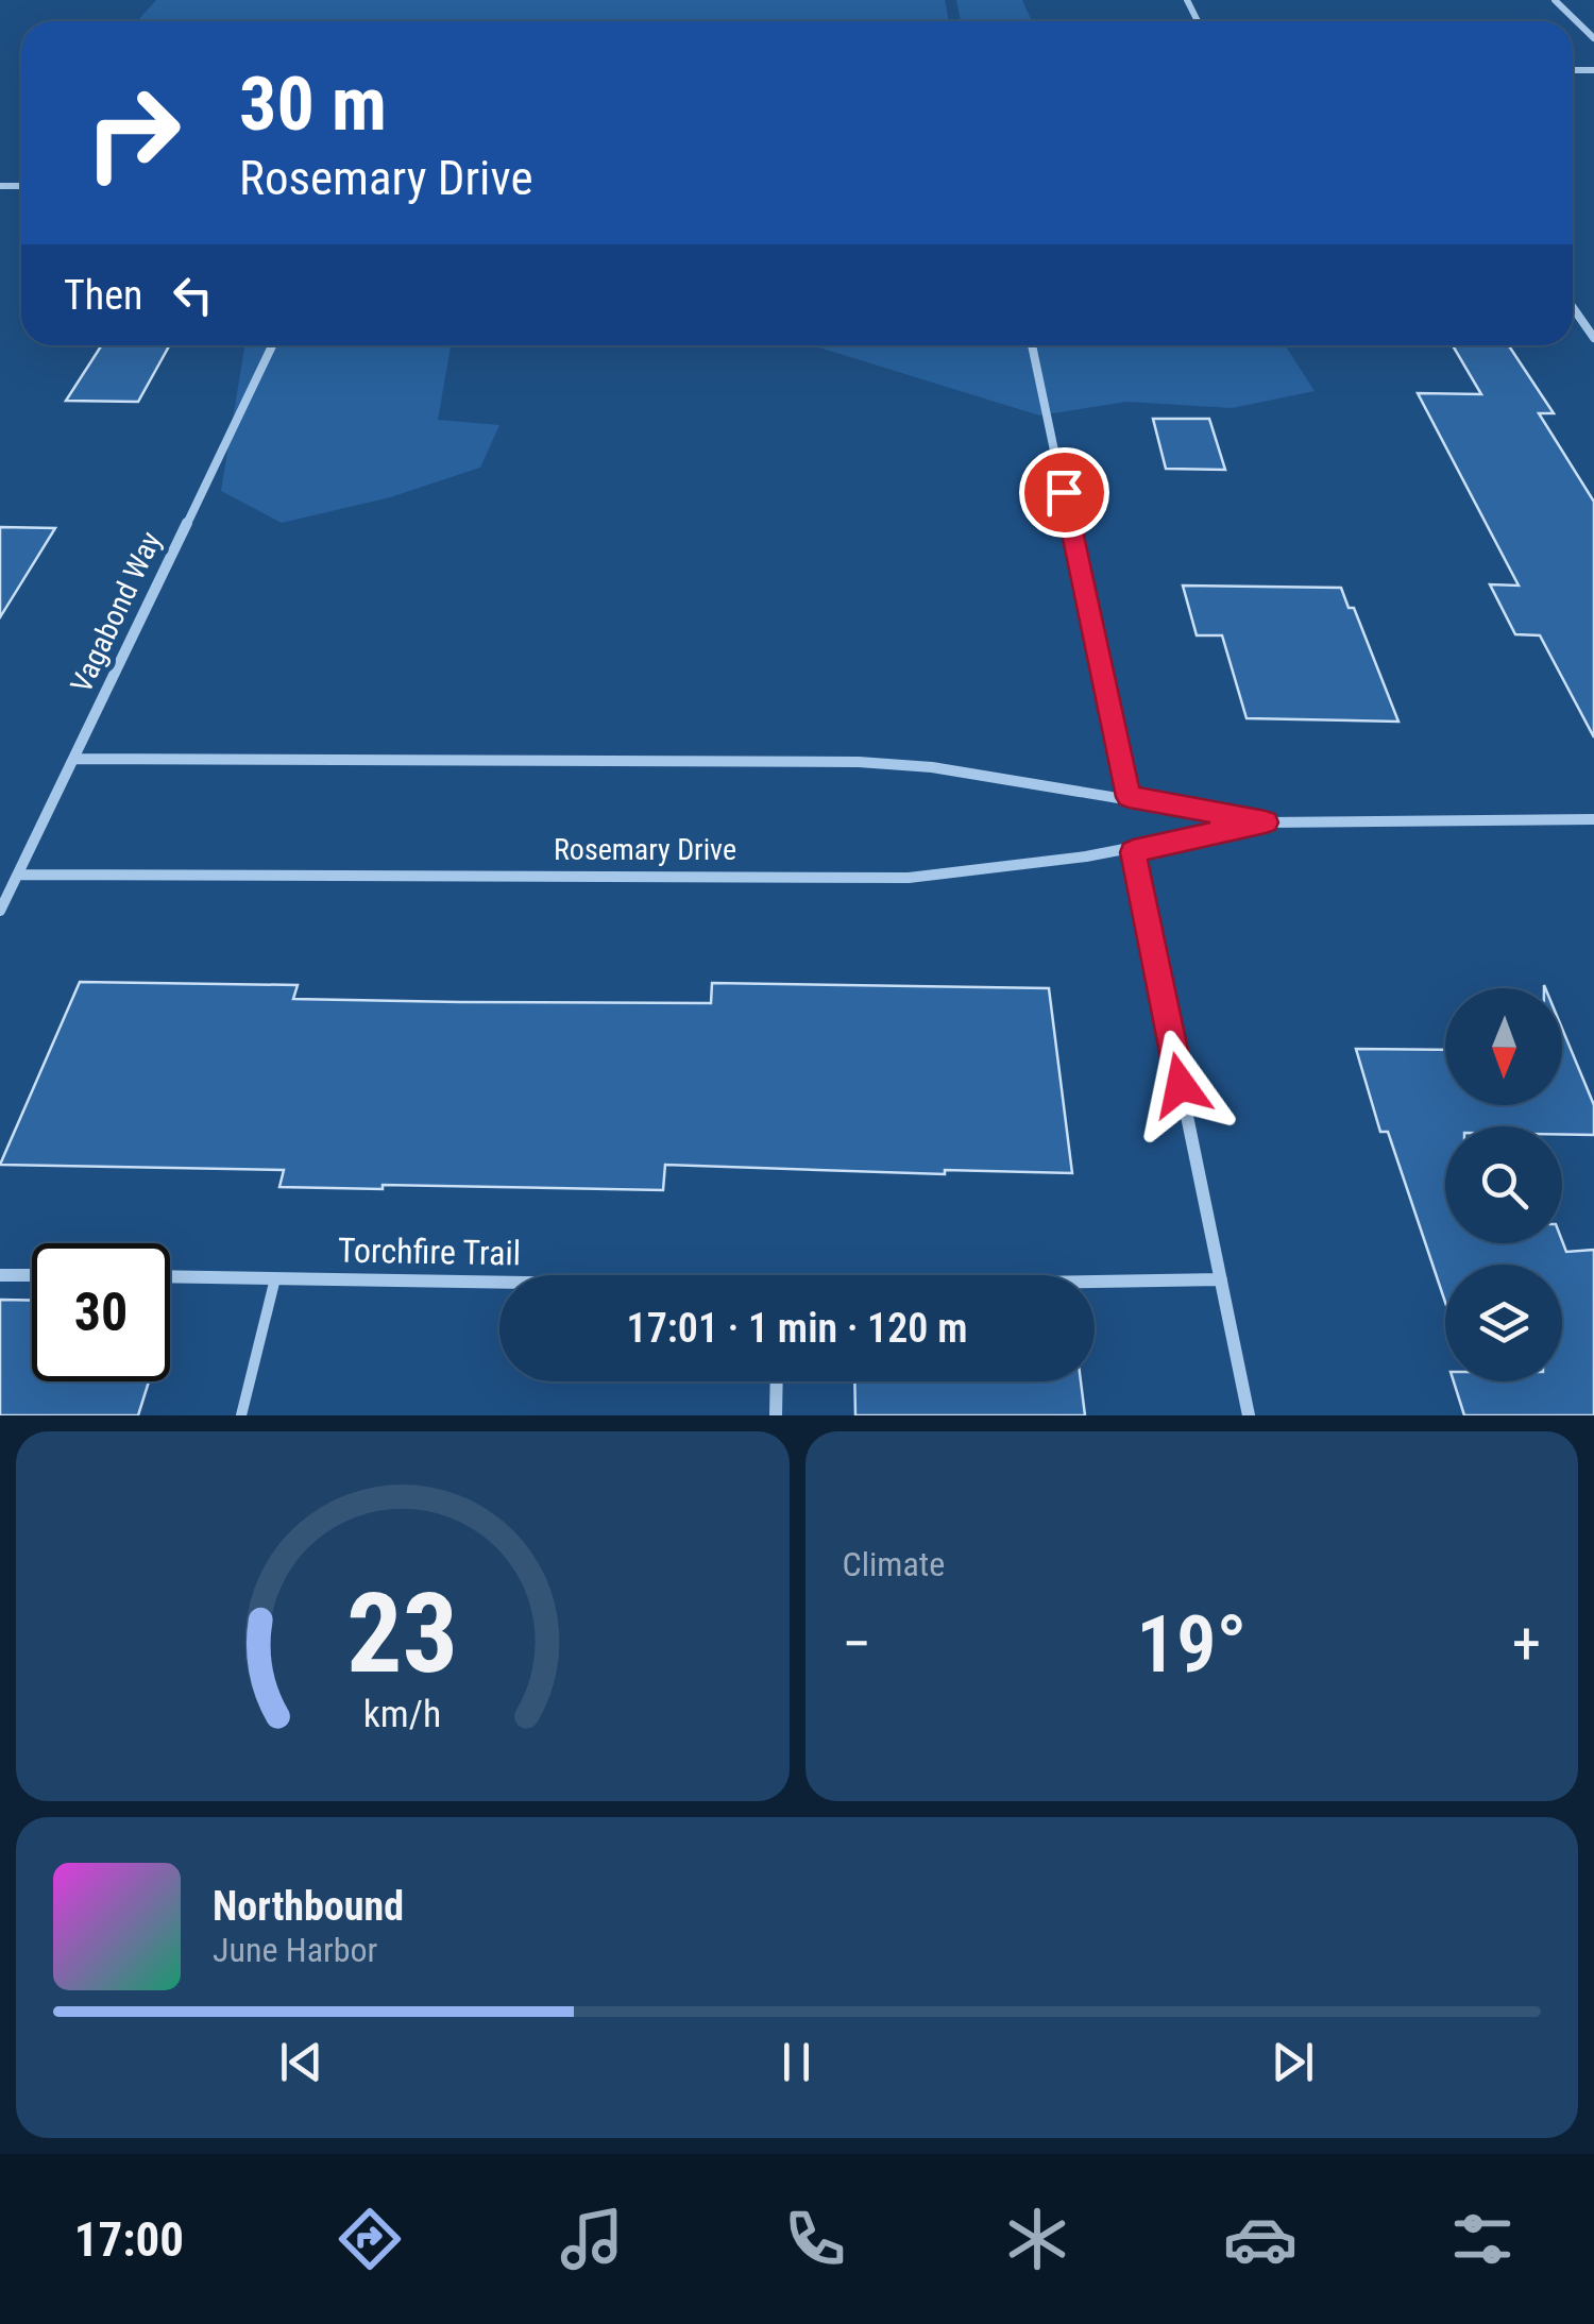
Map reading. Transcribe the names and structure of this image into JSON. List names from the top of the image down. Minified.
{"streets":{"street":["Vagabond Way","Rosemary Drive","Torchfire Trail"]},"crossings":[["Vagabond Way","Rosemary Drive"]],"north":"bottom","page":{"turn":["30 m","Rosemary Drive"],"then":"Then","limit":"30","trip":"17:01 · 1 min · 120 m","tile":"Climate","heat":["−","19°","+"],"song":["Northbound","June Harbor"],"tabs":"17:00","gauge":["23","km/h"]}}
